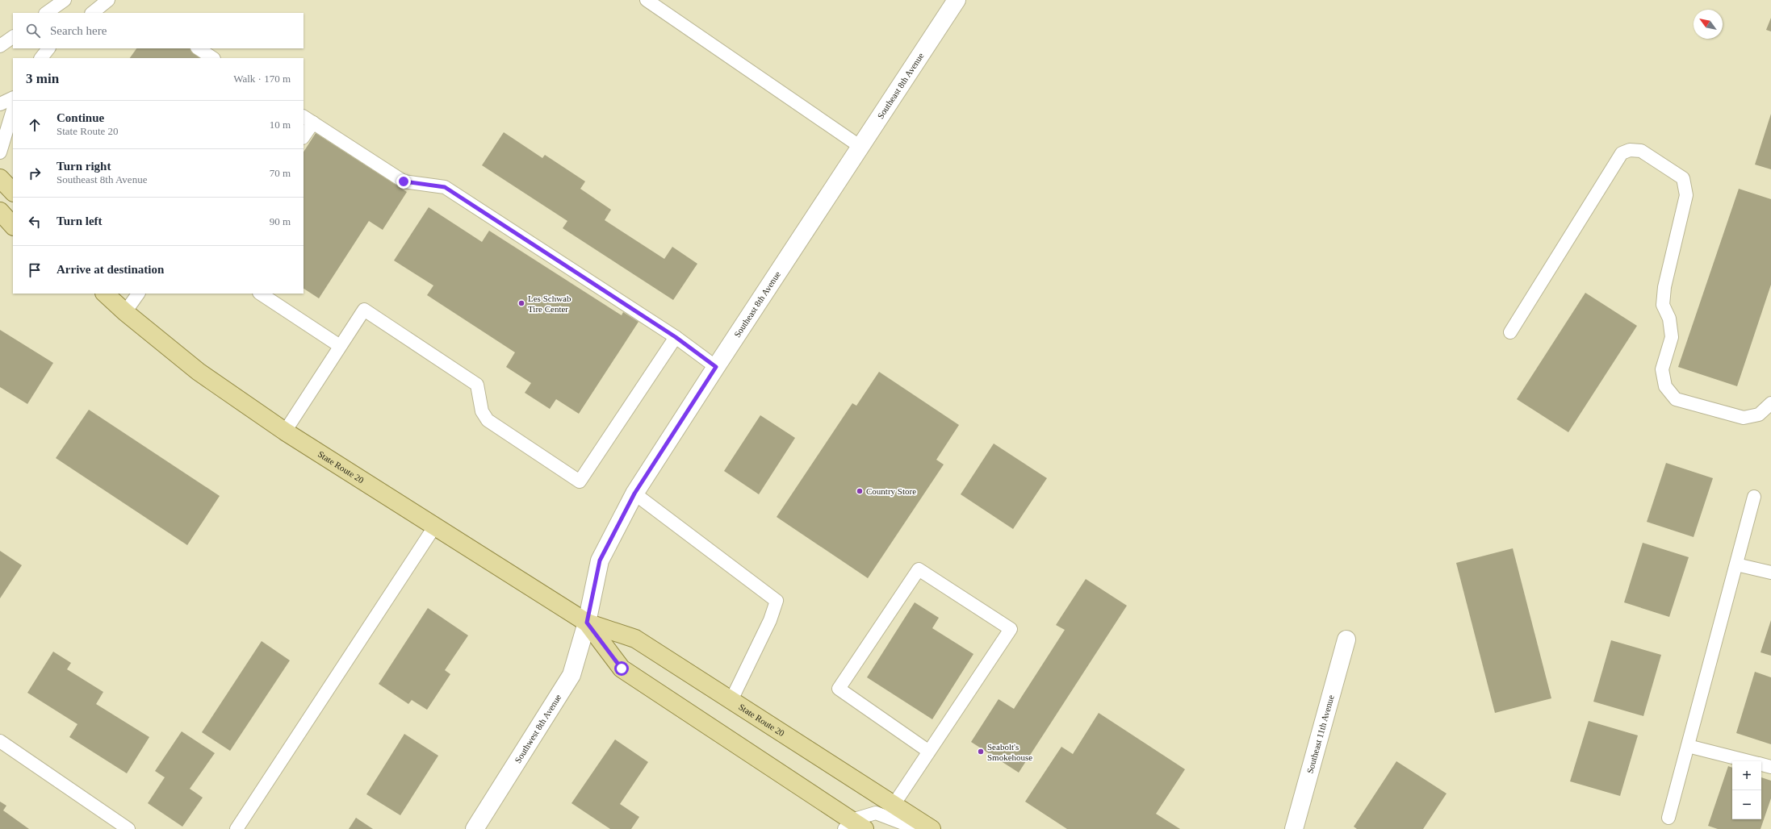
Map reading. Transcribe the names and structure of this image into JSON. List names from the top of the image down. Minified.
{"streets":{"main road":["State Route 20"],"street":["Southeast 8th Avenue","Southwest 8th Avenue","Southeast 11th Avenue"]},"crossings":[["Southeast 8th Avenue","State Route 20"],["Southeast 8th Avenue","Southwest 8th Avenue"],["State Route 20","Southwest 8th Avenue"]],"places":["Les Schwab Tire Center","Country Store","Seabolt's Smokehouse"],"north":"top left","page":{"search":"Search here","heading":["3 min","Walk · 170 m"],"list":[["Continue","State Route 20","10 m"],["Turn right","Southeast 8th Avenue","70 m"],["Turn left","90 m"],"Arrive at destination"],"map_buttons":["+","−"]}}
